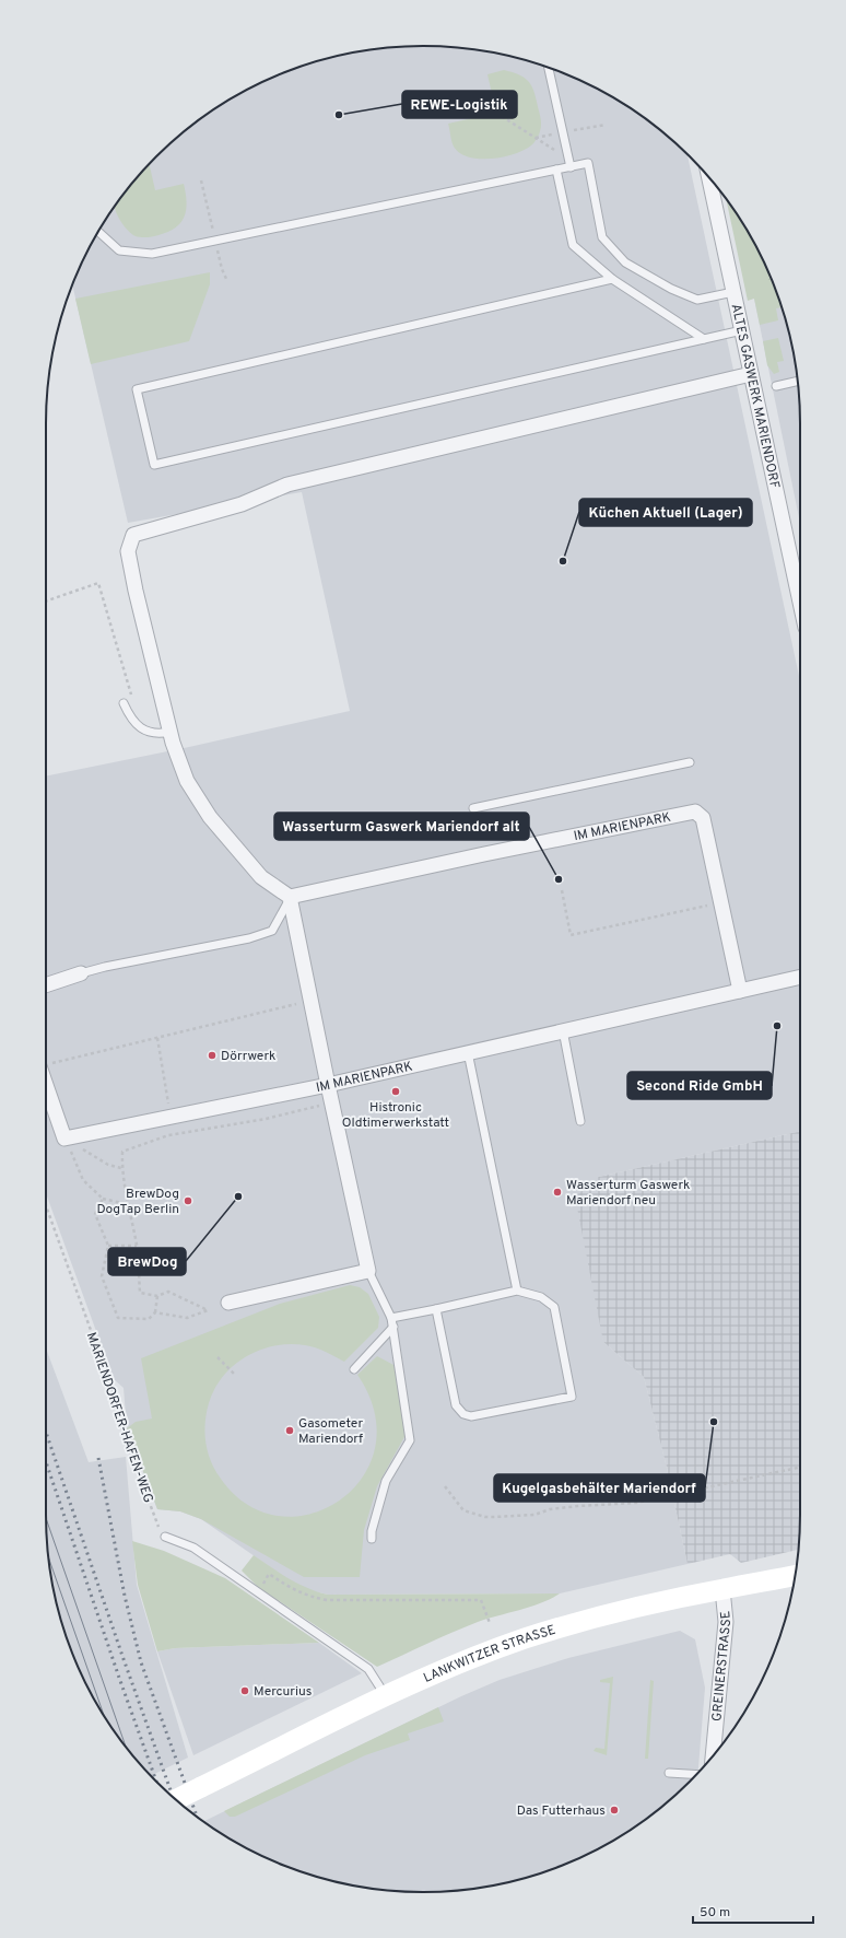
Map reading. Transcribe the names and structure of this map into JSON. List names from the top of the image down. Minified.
{"streets":{"main road":["LANKWITZER STRASSE"],"street":["ALTES GASWERK MARIENDORF","IM MARIENPARK","GREINERSTRASSE"],"path":["MARIENDORFER-HAFEN-WEG"]},"crossings":[["LANKWITZER STRASSE","GREINERSTRASSE"]],"places":["REWE-Logistik","Küchen Aktuell (Lager)","Wasserturm Gaswerk Mariendorf alt","Second Ride GmbH","Dörrwerk","Histronic Oldtimerwerkstatt","Wasserturm Gaswerk Mariendorf neu","BrewDog","BrewDog DogTap Berlin","Kugelgasbehälter Mariendorf","Gasometer Mariendorf","Mercurius","Das Futterhaus"],"scale_bar":"50 m"}
